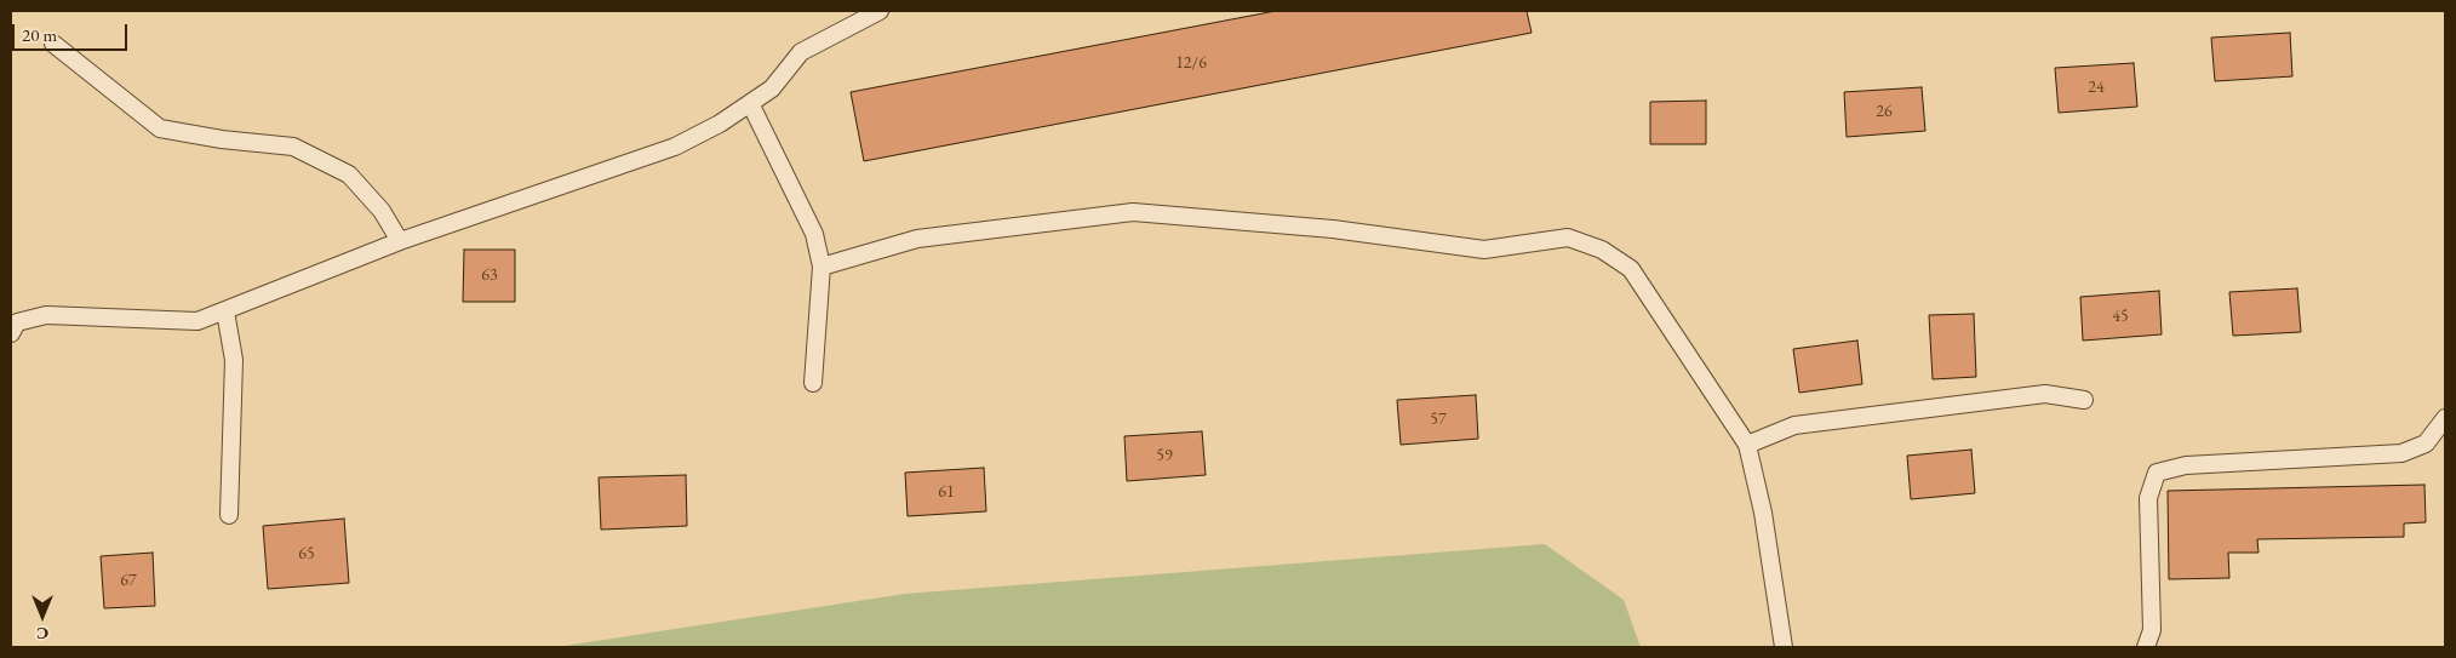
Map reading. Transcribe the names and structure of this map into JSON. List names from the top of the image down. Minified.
{"house_numbers":["12/6","24","26","63","45","57","59","61","65","67"],"scale_bar":"20 m","north":"bottom"}
